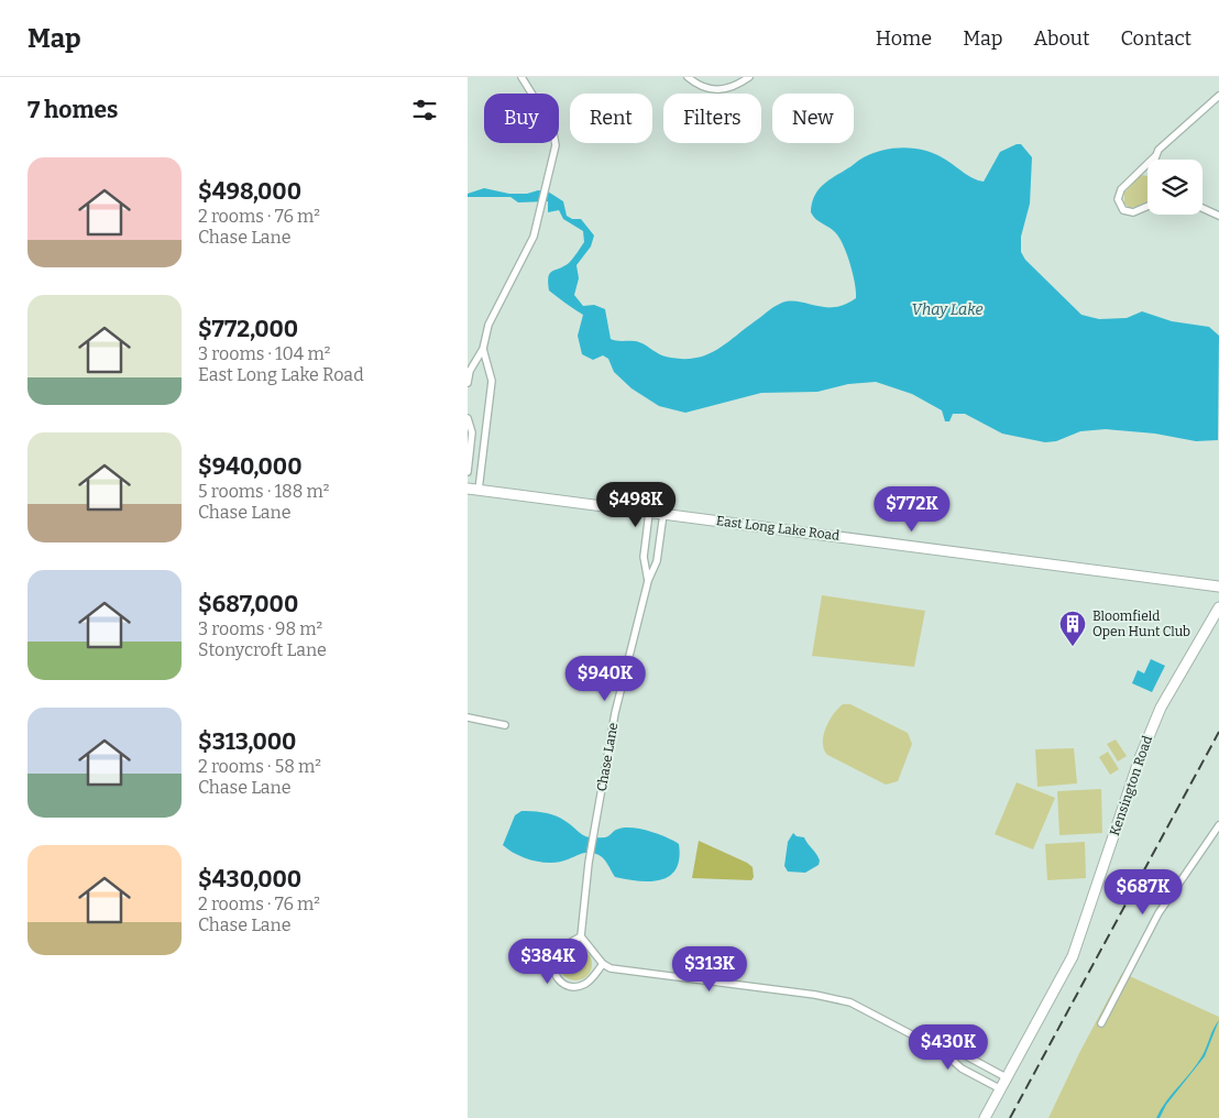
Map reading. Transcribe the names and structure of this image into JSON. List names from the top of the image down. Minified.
{"streets":{"main road":["East Long Lake Road","Kensington Road"],"street":["Chase Lane"]},"crossings":[["East Long Lake Road","Chase Lane"]],"water":["Vhay Lake"],"places":{"building":["Bloomfield Open Hunt Club"]},"page":{"header":"Map","nav":["Home","Map","About","Contact"],"heading":"7 homes","chip":["Buy","Rent","Filters","New"],"list":[{"name":"$498,000","note":"2 rooms · 76 m² · Chase Lane"},{"name":"$772,000","note":"3 rooms · 104 m² · East Long Lake Road"},{"name":"$940,000","note":"5 rooms · 188 m² · Chase Lane"},{"name":"$687,000","note":"3 rooms · 98 m² · Stonycroft Lane"},{"name":"$313,000","note":"2 rooms · 58 m² · Chase Lane"},{"name":"$430,000","note":"2 rooms · 76 m² · Chase Lane"}],"price":["$498K","$772K","$940K","$687K","$384K","$313K","$430K"]}}
